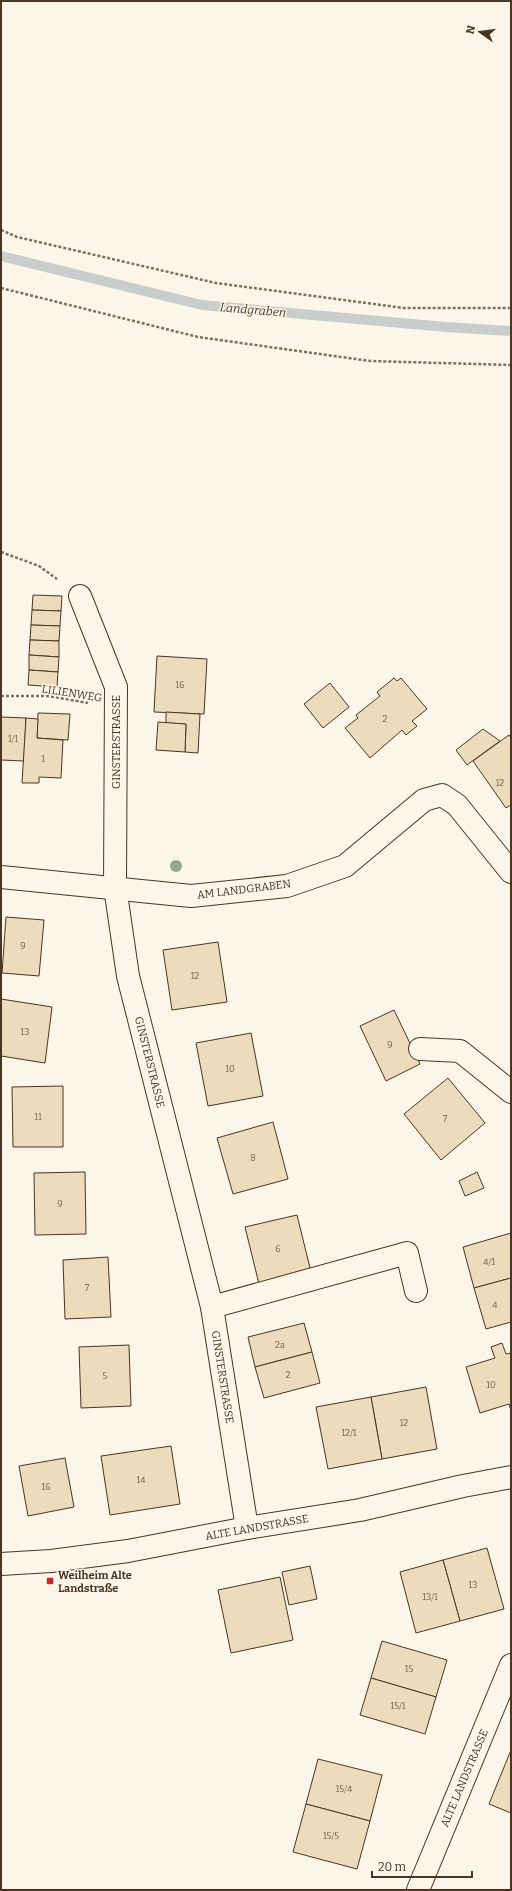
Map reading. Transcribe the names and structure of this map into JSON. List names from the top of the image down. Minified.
{"streets":{"street":["GINSTERSTRASSE","AM LANDGRABEN","ALTE LANDSTRASSE"],"path":["LILIENWEG"]},"crossings":[["LILIENWEG","GINSTERSTRASSE"],["GINSTERSTRASSE","AM LANDGRABEN"],["GINSTERSTRASSE","ALTE LANDSTRASSE"]],"water":["Landgraben"],"places":{"transit":["Weilheim Alte Landstraße"]},"house_numbers":["16","2","1/1","1","12","9","12","13","9","10","11","7","8","9","6","4/1","7","4","2a","2","5","10","12","12/1","14","16","13","13/1","15","15/1","15/4","15/5"],"scale_bar":"20 m","north":"left"}
